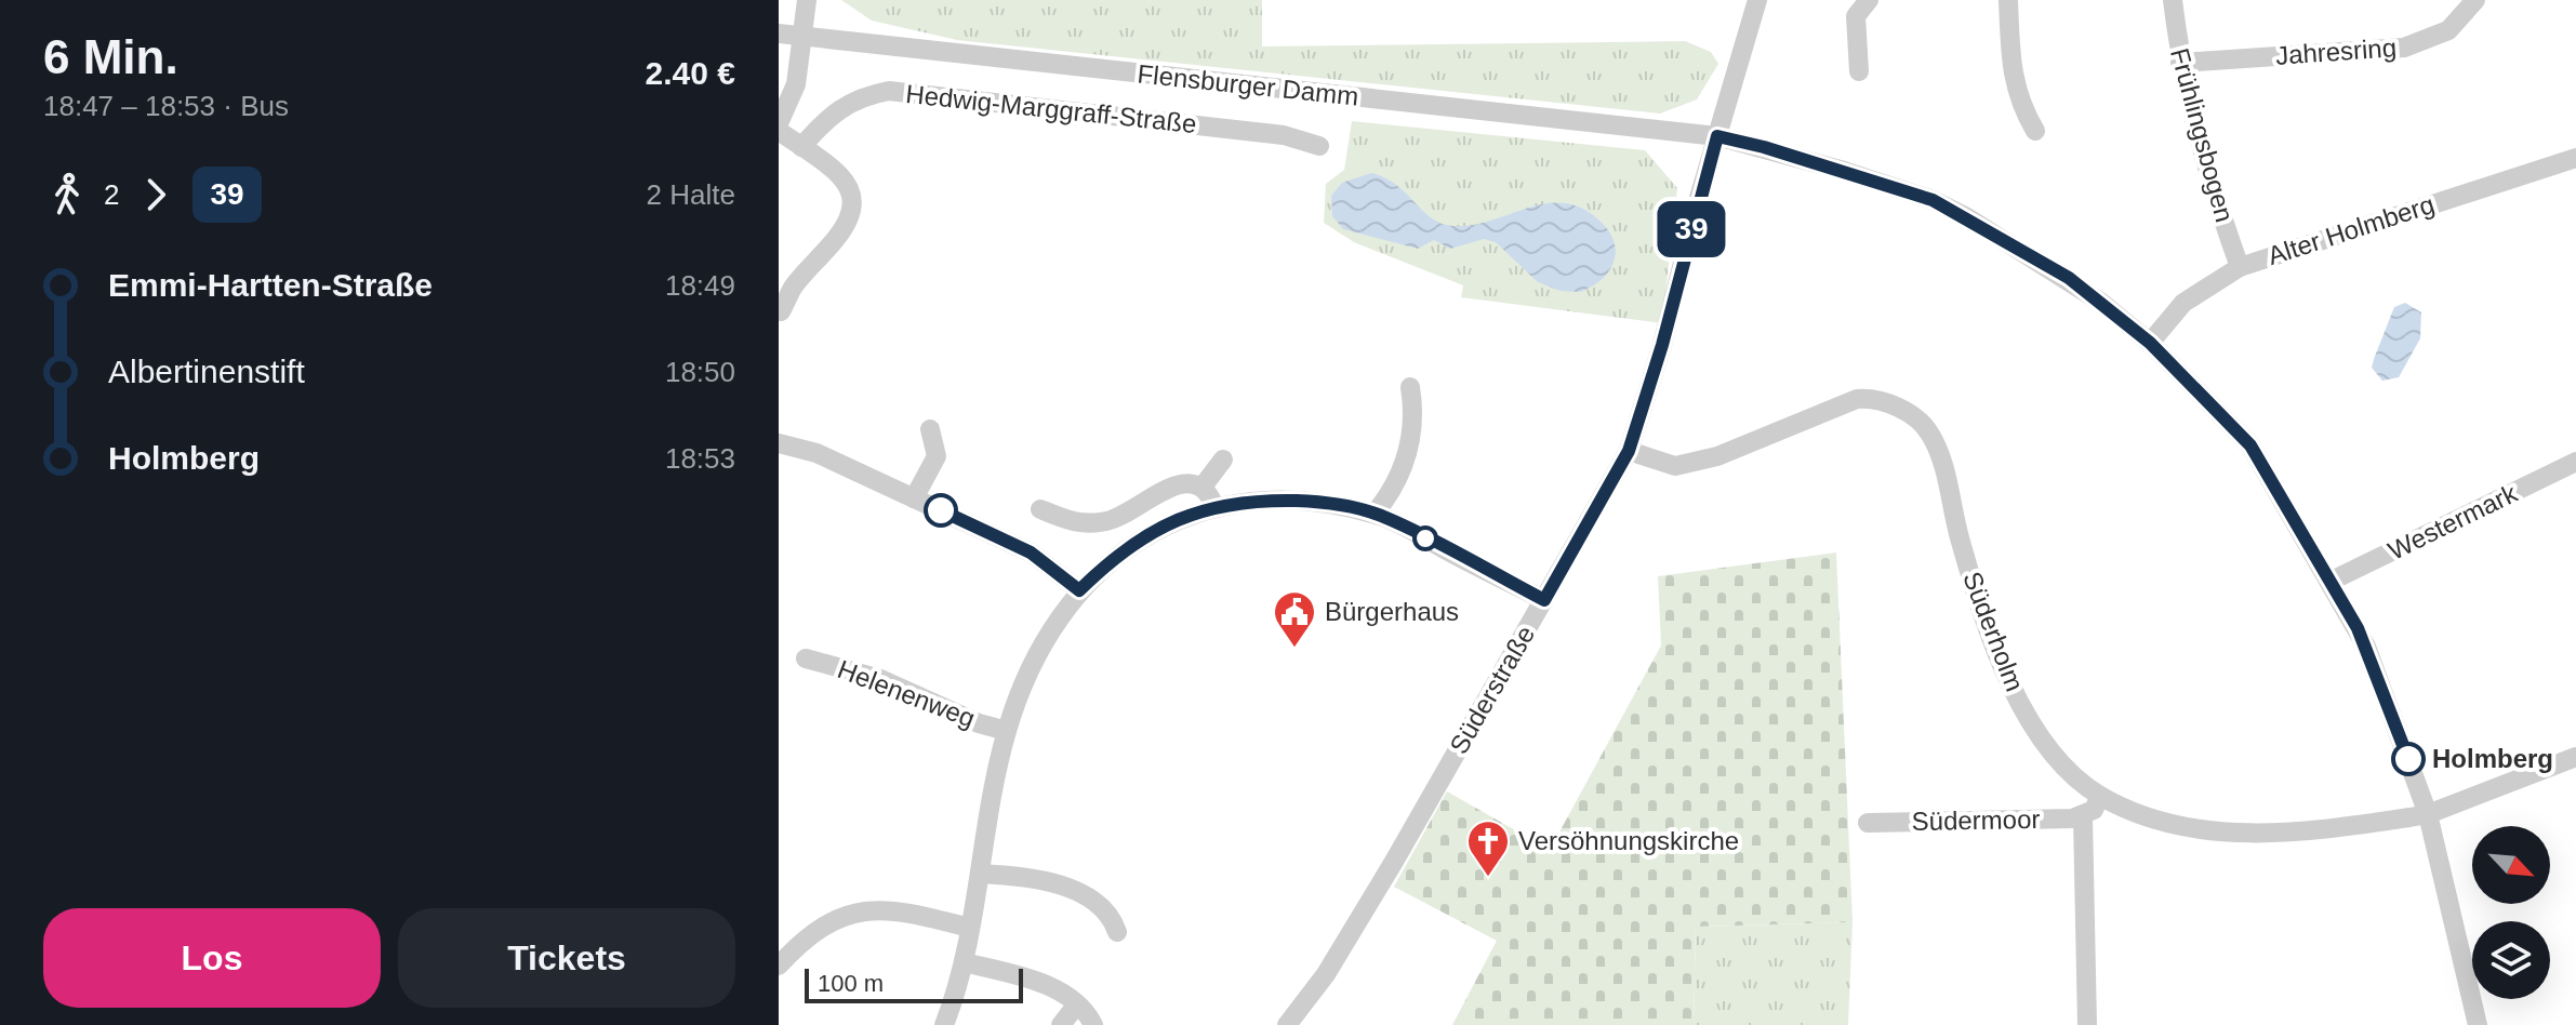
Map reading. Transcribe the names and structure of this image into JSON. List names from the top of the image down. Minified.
{"streets":{"street":["Jahresring","Flensburger Damm","Hedwig-Marggraff-Straße","Frühlingsbogen","Alter Holmberg","Westermark","Süderholm","Süderstraße","Helenenweg","Südermoor"]},"crossings":[["Jahresring","Frühlingsbogen"],["Flensburger Damm","Süderstraße"],["Frühlingsbogen","Alter Holmberg"],["Süderholm","Süderstraße"]],"places":{"public building":["Bürgerhaus"],"other":["Holmberg"],"church":["Versöhnungskirche"]},"lines":["bus line 39"],"scale_bar":"100 m","north":"bottom right","page":{"heading":["6 Min.","18:47 – 18:53 · Bus","2.40 €"],"on_map":"39","legs":["2","39","2 Halte"],"list":[{"name":"Emmi-Hartten-Straße","value":"18:49"},{"name":"Albertinenstift","value":"18:50"},{"name":"Holmberg","value":"18:53"}],"buttons":["Los","Tickets"],"scale":"100 m"}}
